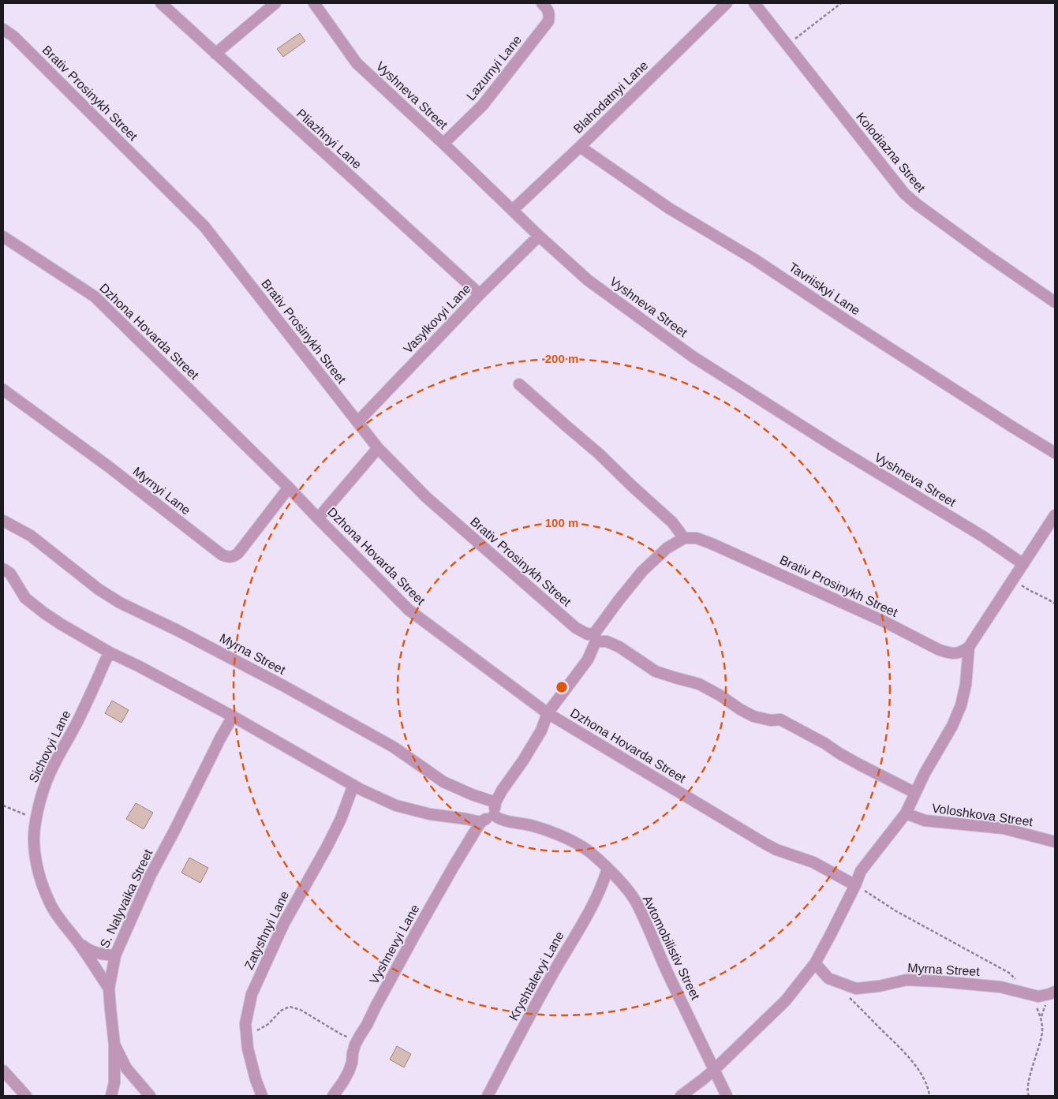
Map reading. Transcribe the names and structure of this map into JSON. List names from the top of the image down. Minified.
{"streets":{"street":["Lazurnyi Lane","Brativ Prosinykh Street","Vyshneva Street","Blahodatnyi Lane","Pliazhnyi Lane","Kolodiazna Street","Tavriiskyi Lane","Vasylkovyi Lane","Dzhona Hovarda Street","Myrnyi Lane","Myrna Street","Sichovyi Lane","Voloshkova Street","S. Nalyvaika Street","Zatyshnyi Lane","Vyshnevyi Lane","Avtomobilistiv Street","Kryshtalevyi Lane"]},"crossings":[["Lazurnyi Lane","Vyshneva Street"],["Brativ Prosinykh Street","Vasylkovyi Lane"],["Vyshneva Street","Blahodatnyi Lane"],["Vyshneva Street","Vasylkovyi Lane"],["Blahodatnyi Lane","Tavriiskyi Lane"],["Pliazhnyi Lane","Vasylkovyi Lane"],["Dzhona Hovarda Street","Myrnyi Lane"],["Sichovyi Lane","S. Nalyvaika Street"],["Vyshnevyi Lane","Avtomobilistiv Street"],["Avtomobilistiv Street","Kryshtalevyi Lane"]],"rings":["200 m","100 m"]}
